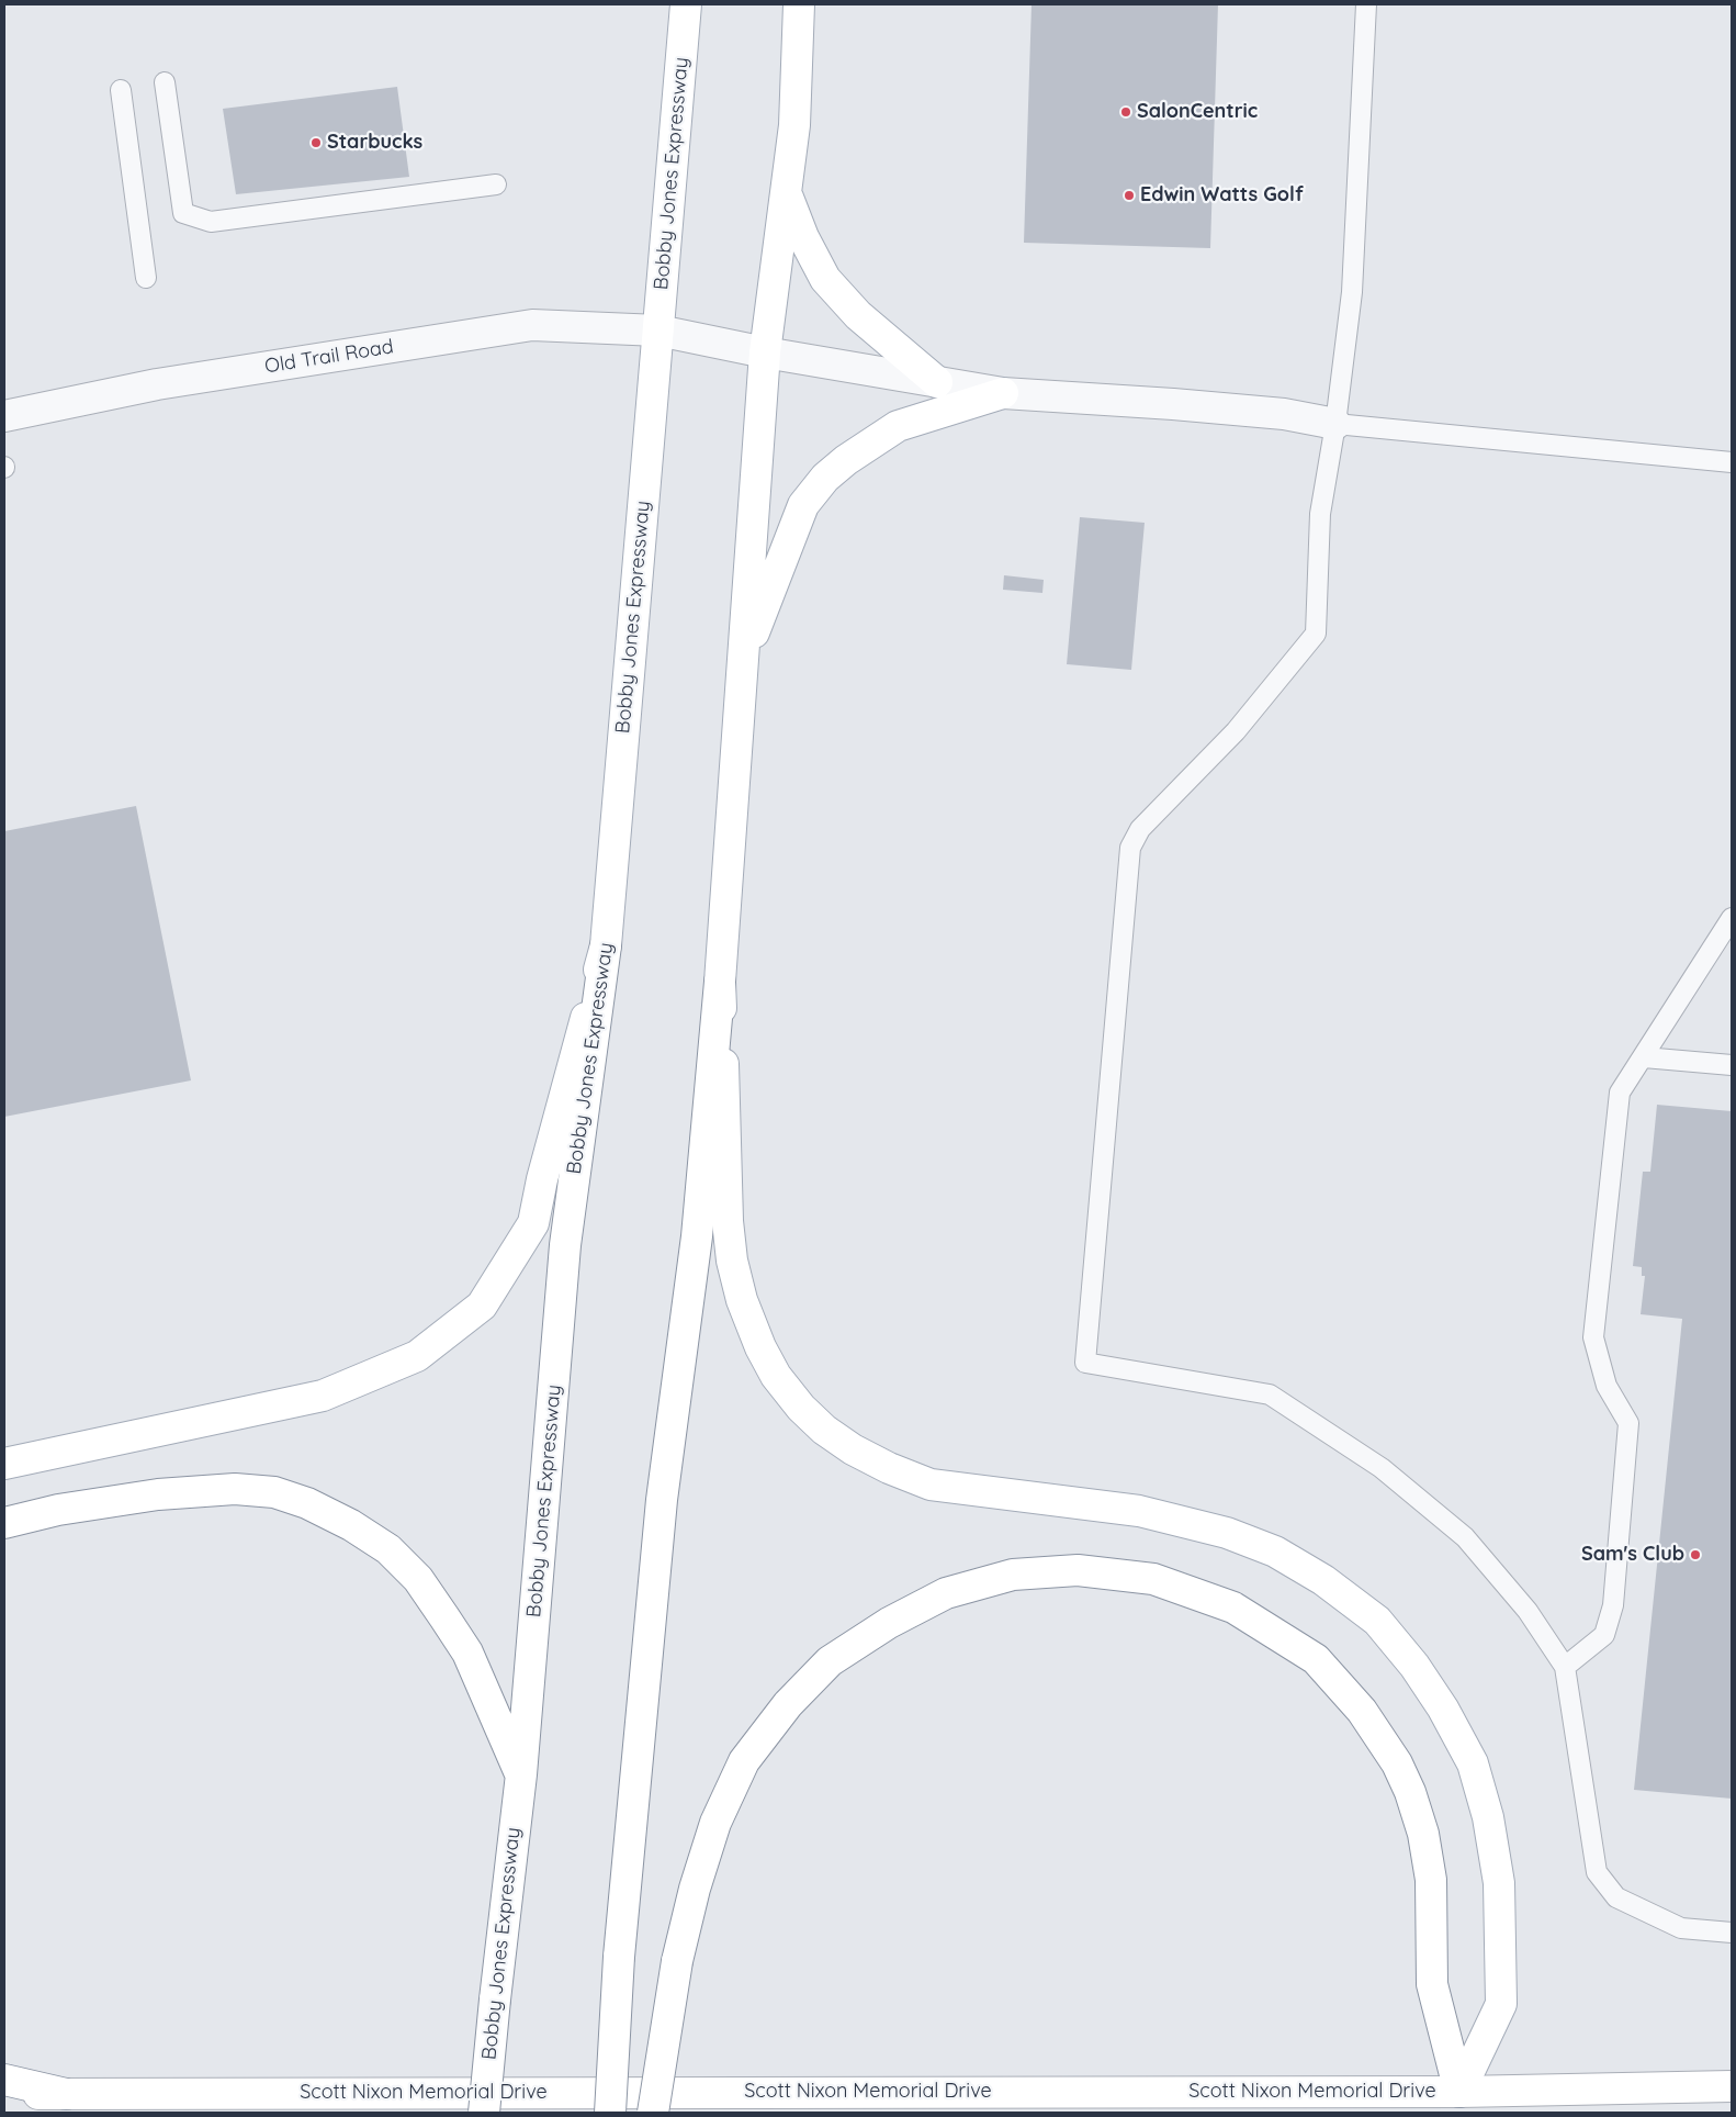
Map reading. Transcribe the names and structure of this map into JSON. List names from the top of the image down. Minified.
{"streets":{"main road":["Bobby Jones Expressway","Scott Nixon Memorial Drive"],"street":["Old Trail Road"]},"crossings":[["Bobby Jones Expressway","Old Trail Road"]],"places":["SalonCentric","Starbucks","Edwin Watts Golf","Sam's Club"]}
